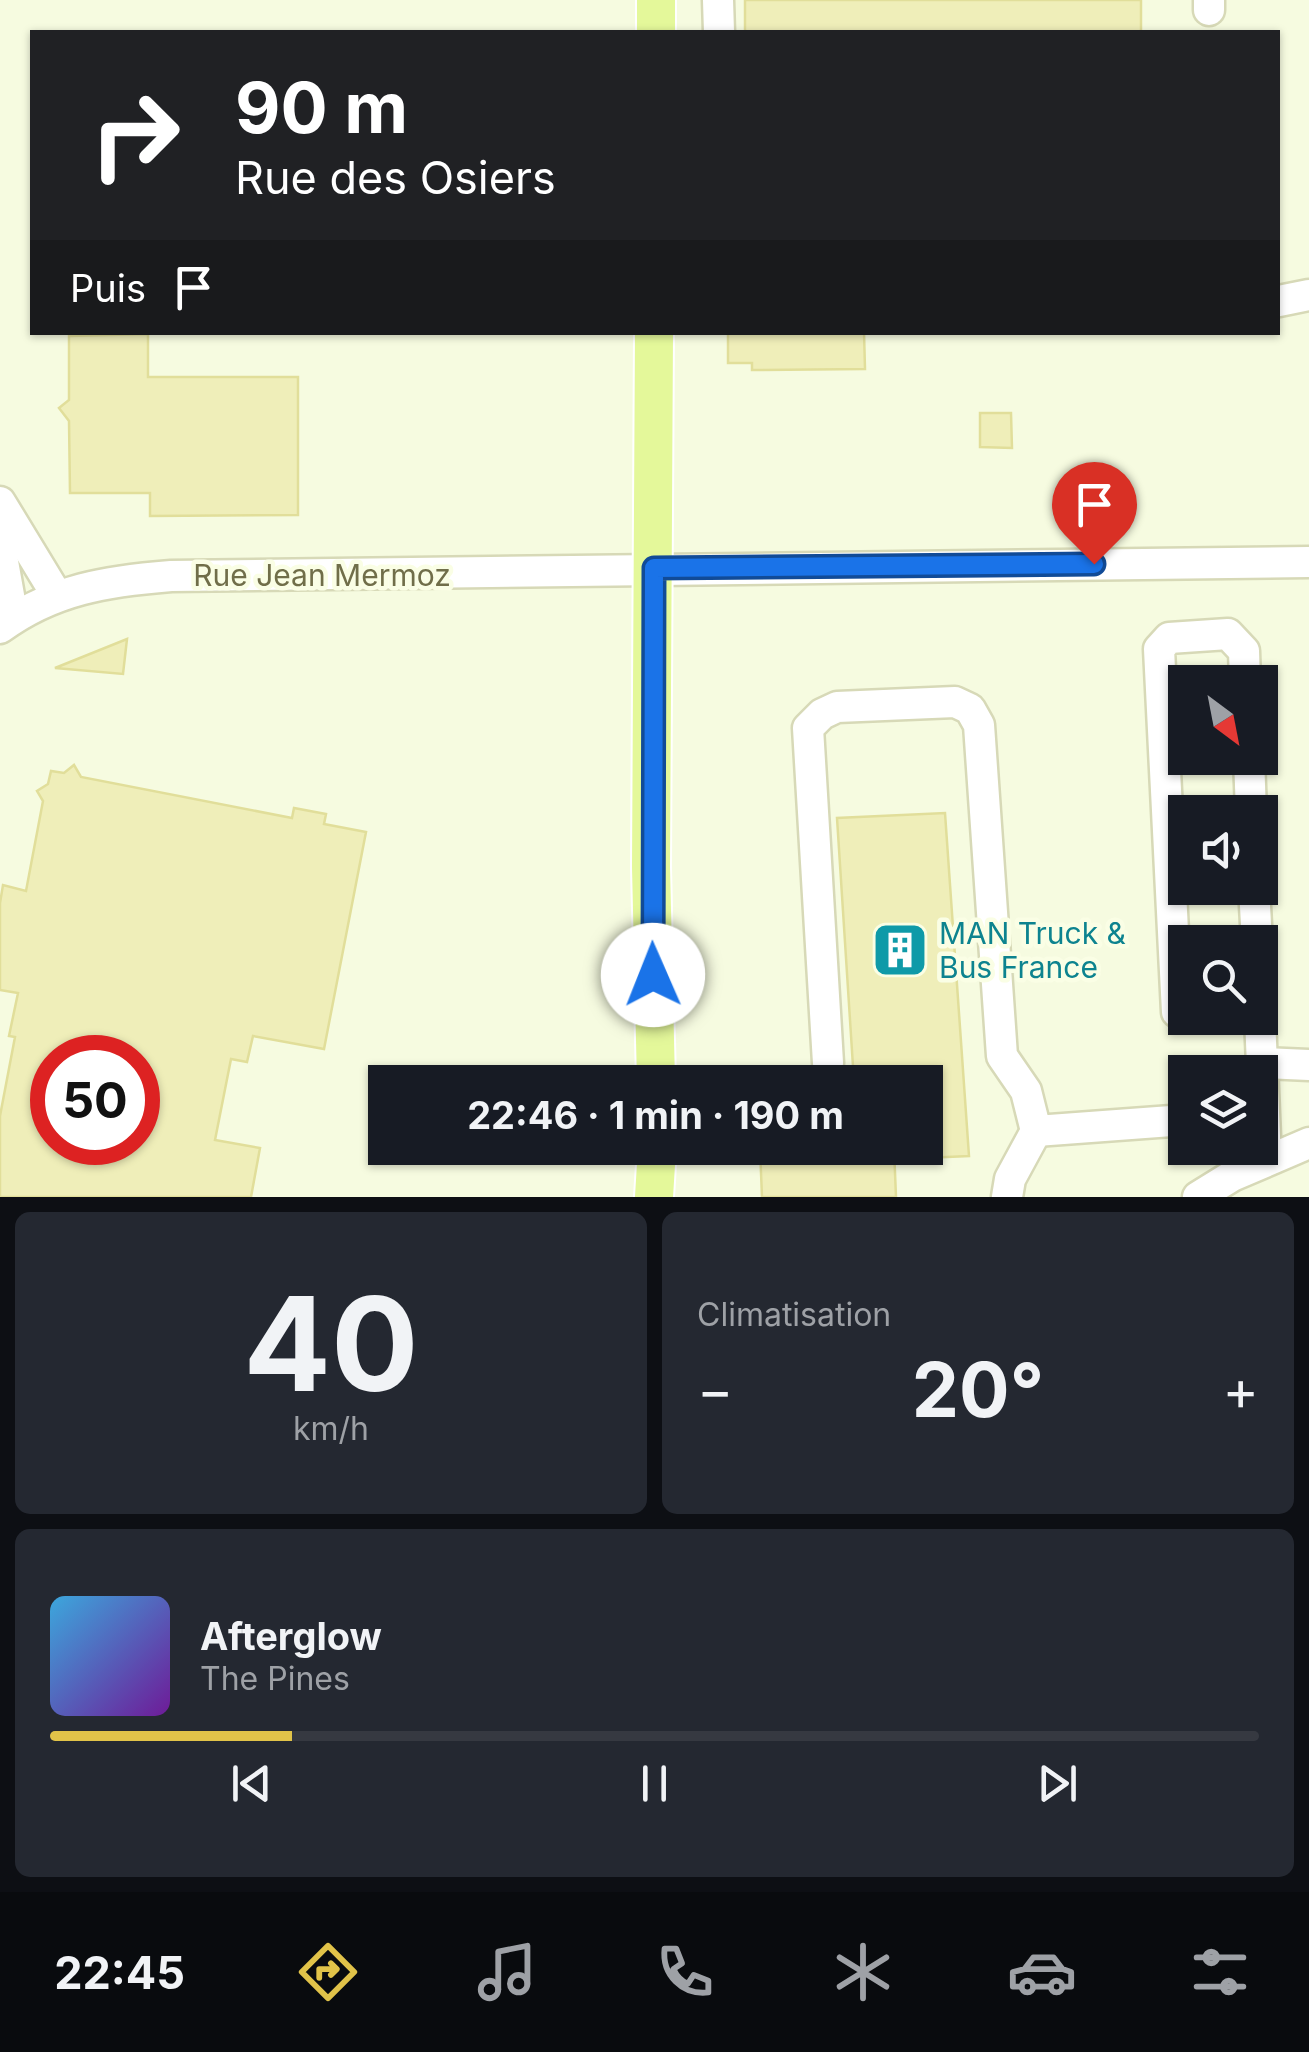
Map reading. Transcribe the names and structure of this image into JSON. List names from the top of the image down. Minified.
{"streets":{"street":["Rue Jean Mermoz"]},"places":{"building":["MAN Truck & Bus France"]},"north":"bottom right","page":{"turn":["90 m","Rue des Osiers"],"then":"Puis","limit":"50","trip":"22:46 · 1 min · 190 m","tile":[["40","km/h"],"Climatisation"],"heat":["−","20°","+"],"song":["Afterglow","The Pines"],"tabs":"22:45"}}
